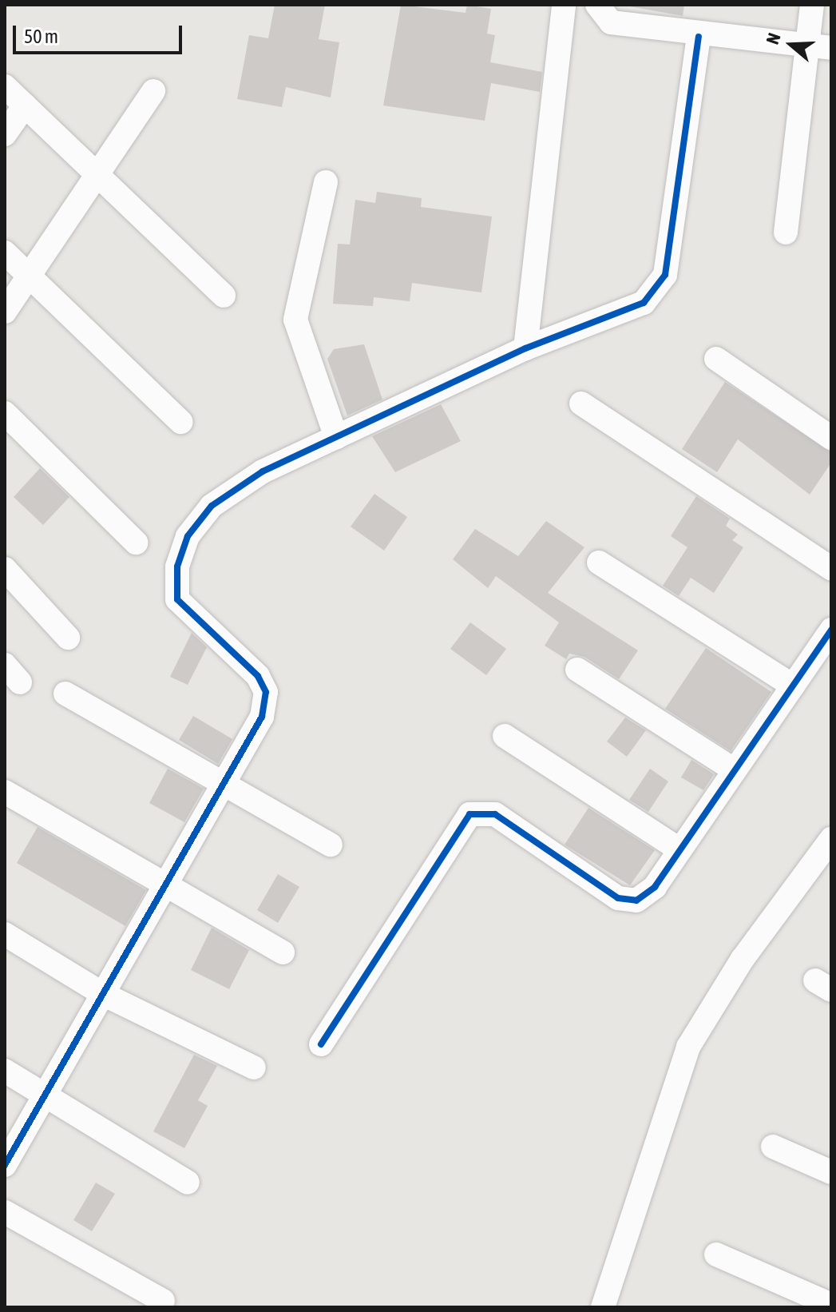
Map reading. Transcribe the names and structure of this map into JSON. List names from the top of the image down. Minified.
{"scale_bar":"50 m","north":"left"}
